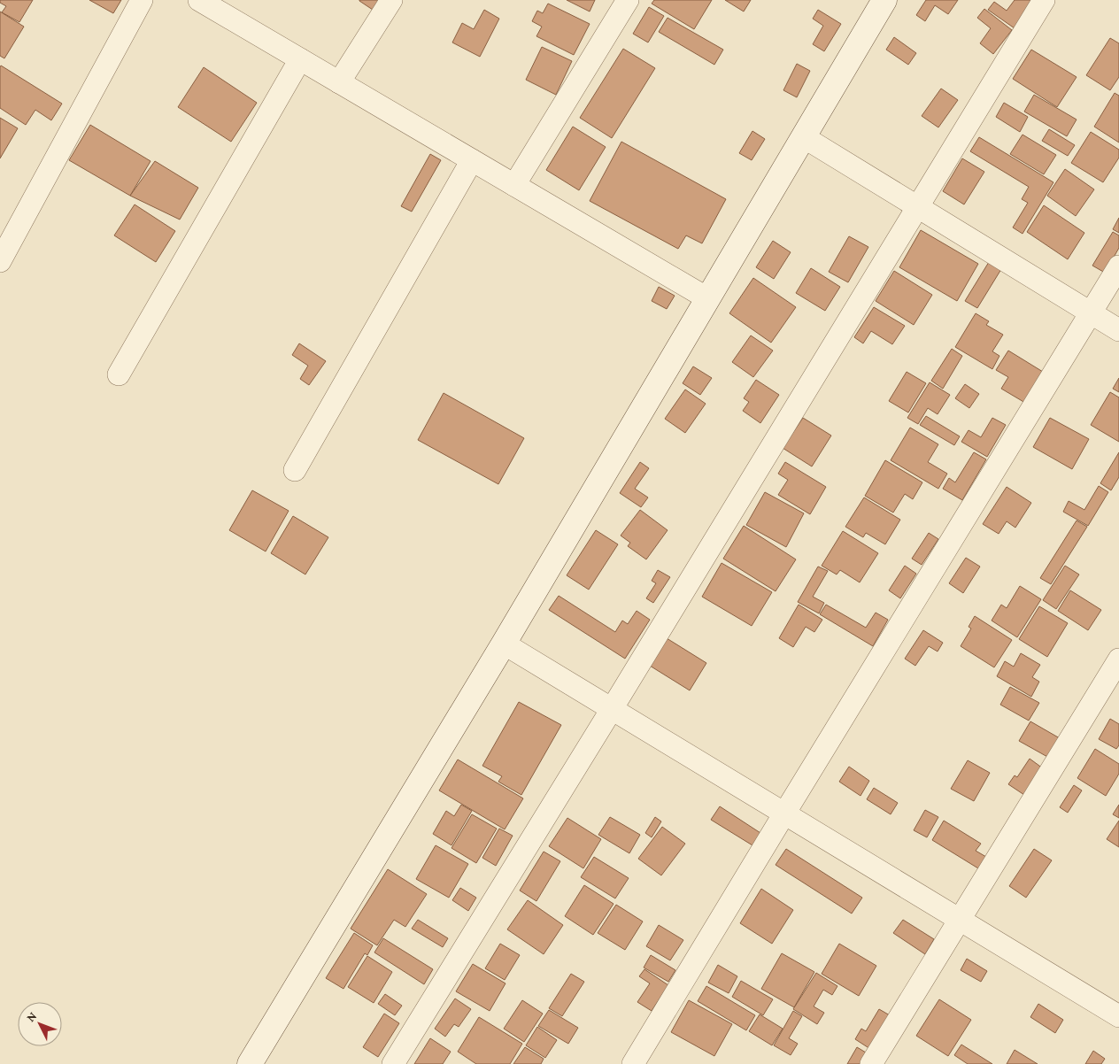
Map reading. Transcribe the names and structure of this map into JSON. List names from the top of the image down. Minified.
{"north":"top left"}
